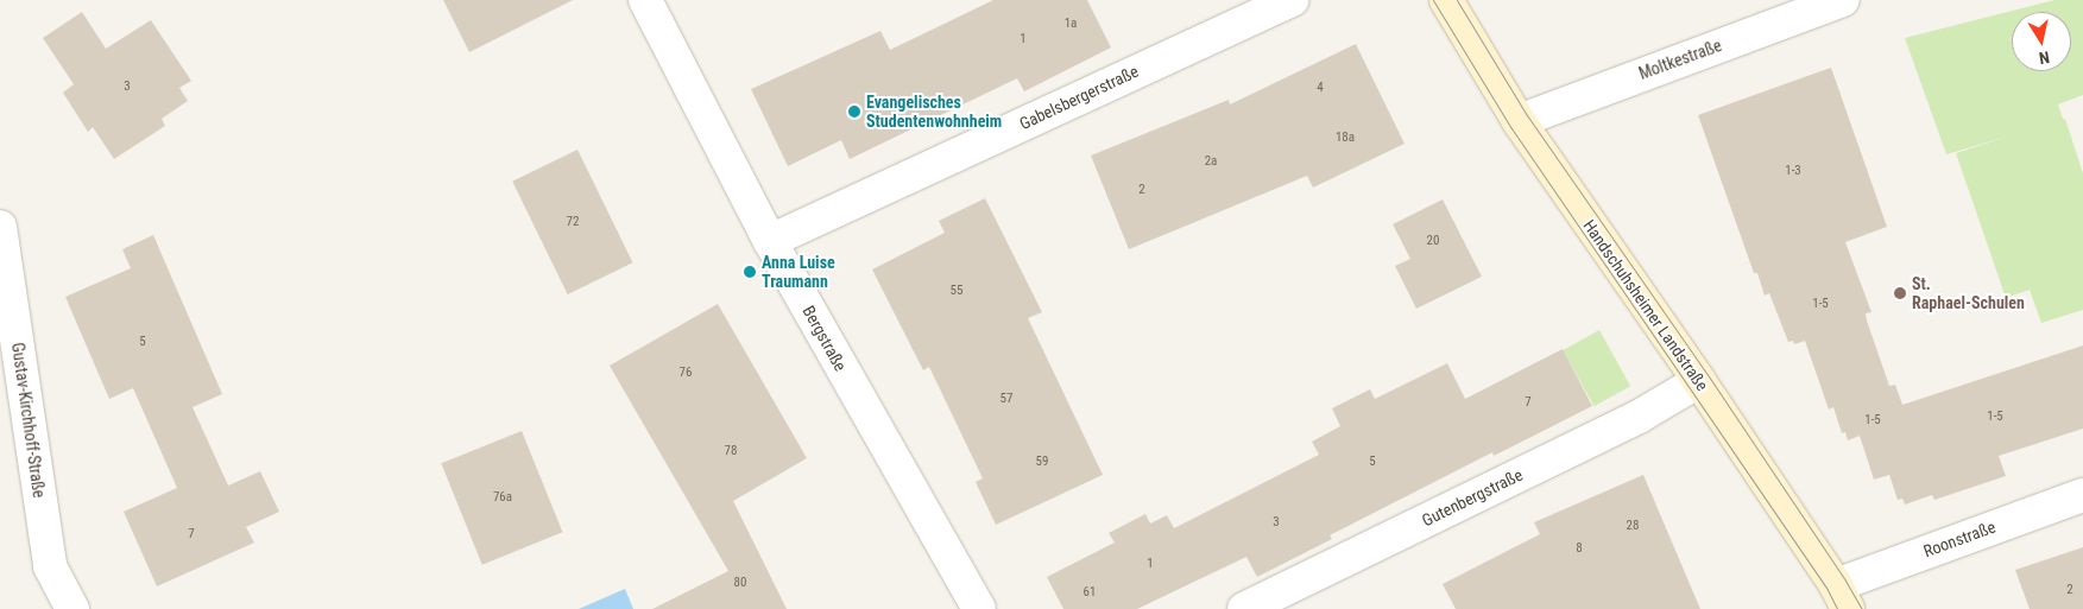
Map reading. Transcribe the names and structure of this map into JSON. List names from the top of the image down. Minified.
{"streets":{"main road":["Handschuhsheimer Landstraße"],"street":["Moltkestraße","Gabelsbergerstraße","Bergstraße","Gustav-Kirchhoff-Straße","Gutenbergstraße","Roonstraße"]},"crossings":[["Moltkestraße","Handschuhsheimer Landstraße"],["Gabelsbergerstraße","Bergstraße"],["Handschuhsheimer Landstraße","Gutenbergstraße"],["Handschuhsheimer Landstraße","Roonstraße"]],"places":["Evangelisches Studentenwohnheim","Anna Luise Traumann","St. Raphael-Schulen"],"house_numbers":["1a","1","3","4","18a","2a","1-3","2","72","20","55","1-5","5","76","57","7","1-5","1-5","78","59","5","76a","3","28","7","8","1","80","2","61"],"north":"bottom"}
